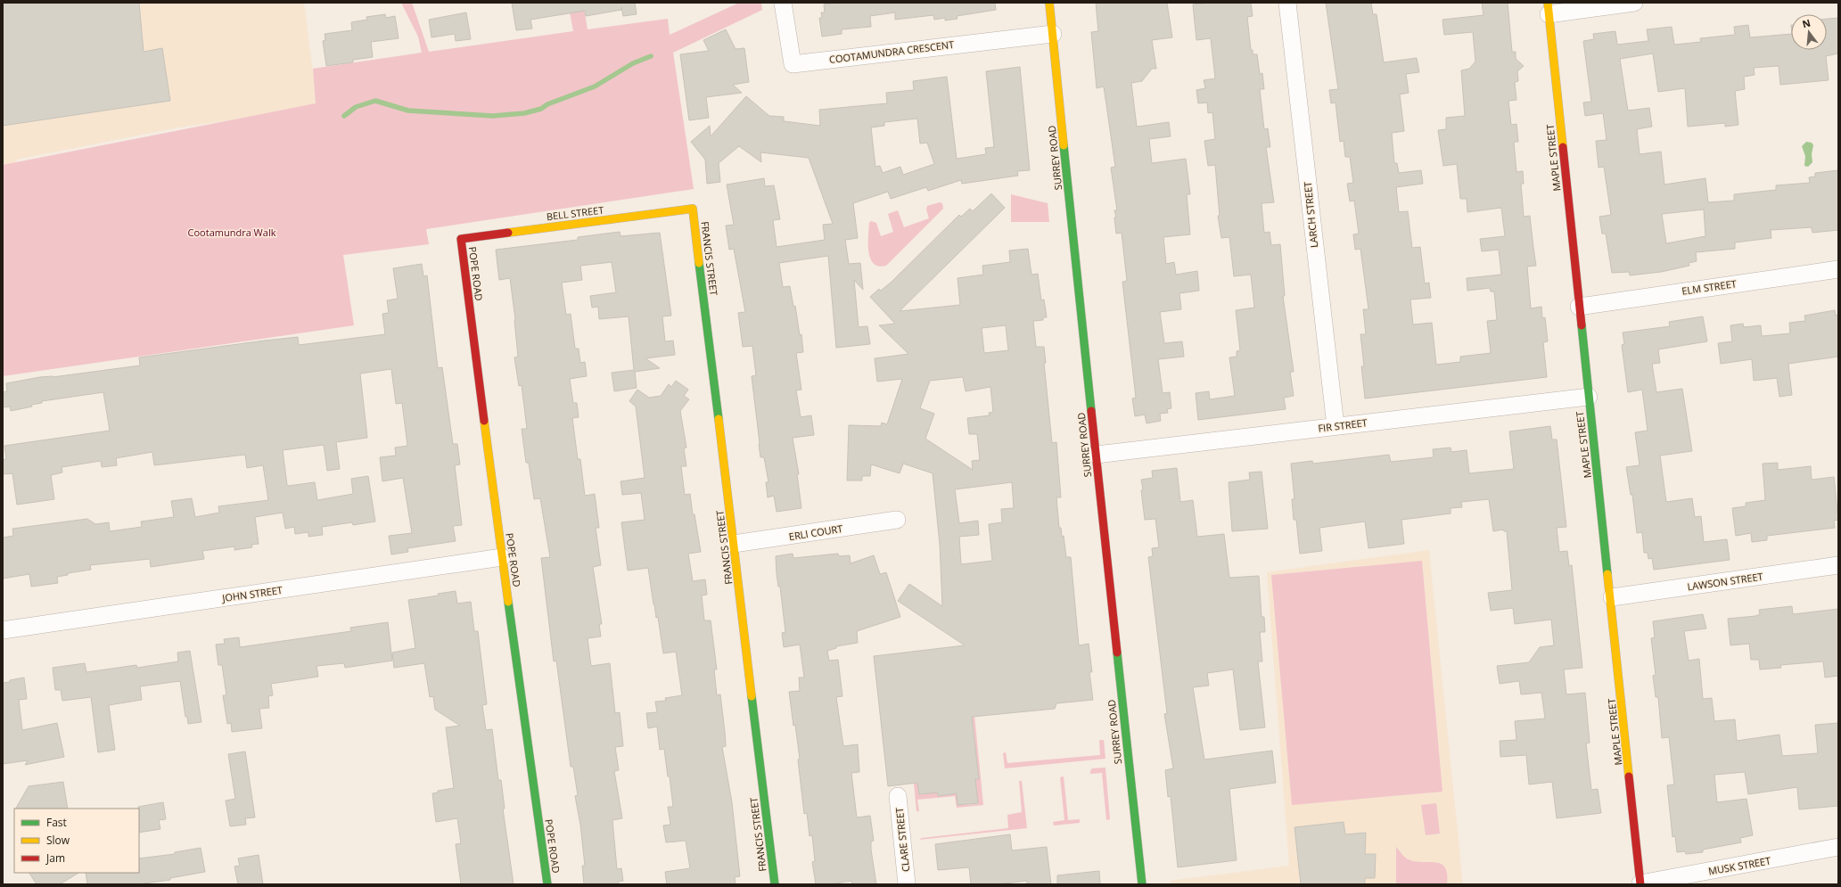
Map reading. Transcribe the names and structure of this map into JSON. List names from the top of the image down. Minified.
{"streets":{"street":["COOTAMUNDRA CRESCENT","SURREY ROAD","MAPLE STREET","BELL STREET","LARCH STREET","FRANCIS STREET","POPE ROAD","ELM STREET","FIR STREET","ERLI COURT","LAWSON STREET","JOHN STREET","CLARE STREET","MUSK STREET"]},"crossings":[["COOTAMUNDRA CRESCENT","SURREY ROAD"],["SURREY ROAD","FIR STREET"],["MAPLE STREET","ELM STREET"],["MAPLE STREET","FIR STREET"],["MAPLE STREET","LAWSON STREET"],["MAPLE STREET","MUSK STREET"],["BELL STREET","FRANCIS STREET"],["BELL STREET","POPE ROAD"],["LARCH STREET","FIR STREET"],["FRANCIS STREET","ERLI COURT"],["POPE ROAD","JOHN STREET"]],"parks":["Cootamundra Walk"],"legend":["Fast","Slow","Jam"],"north":"top"}
